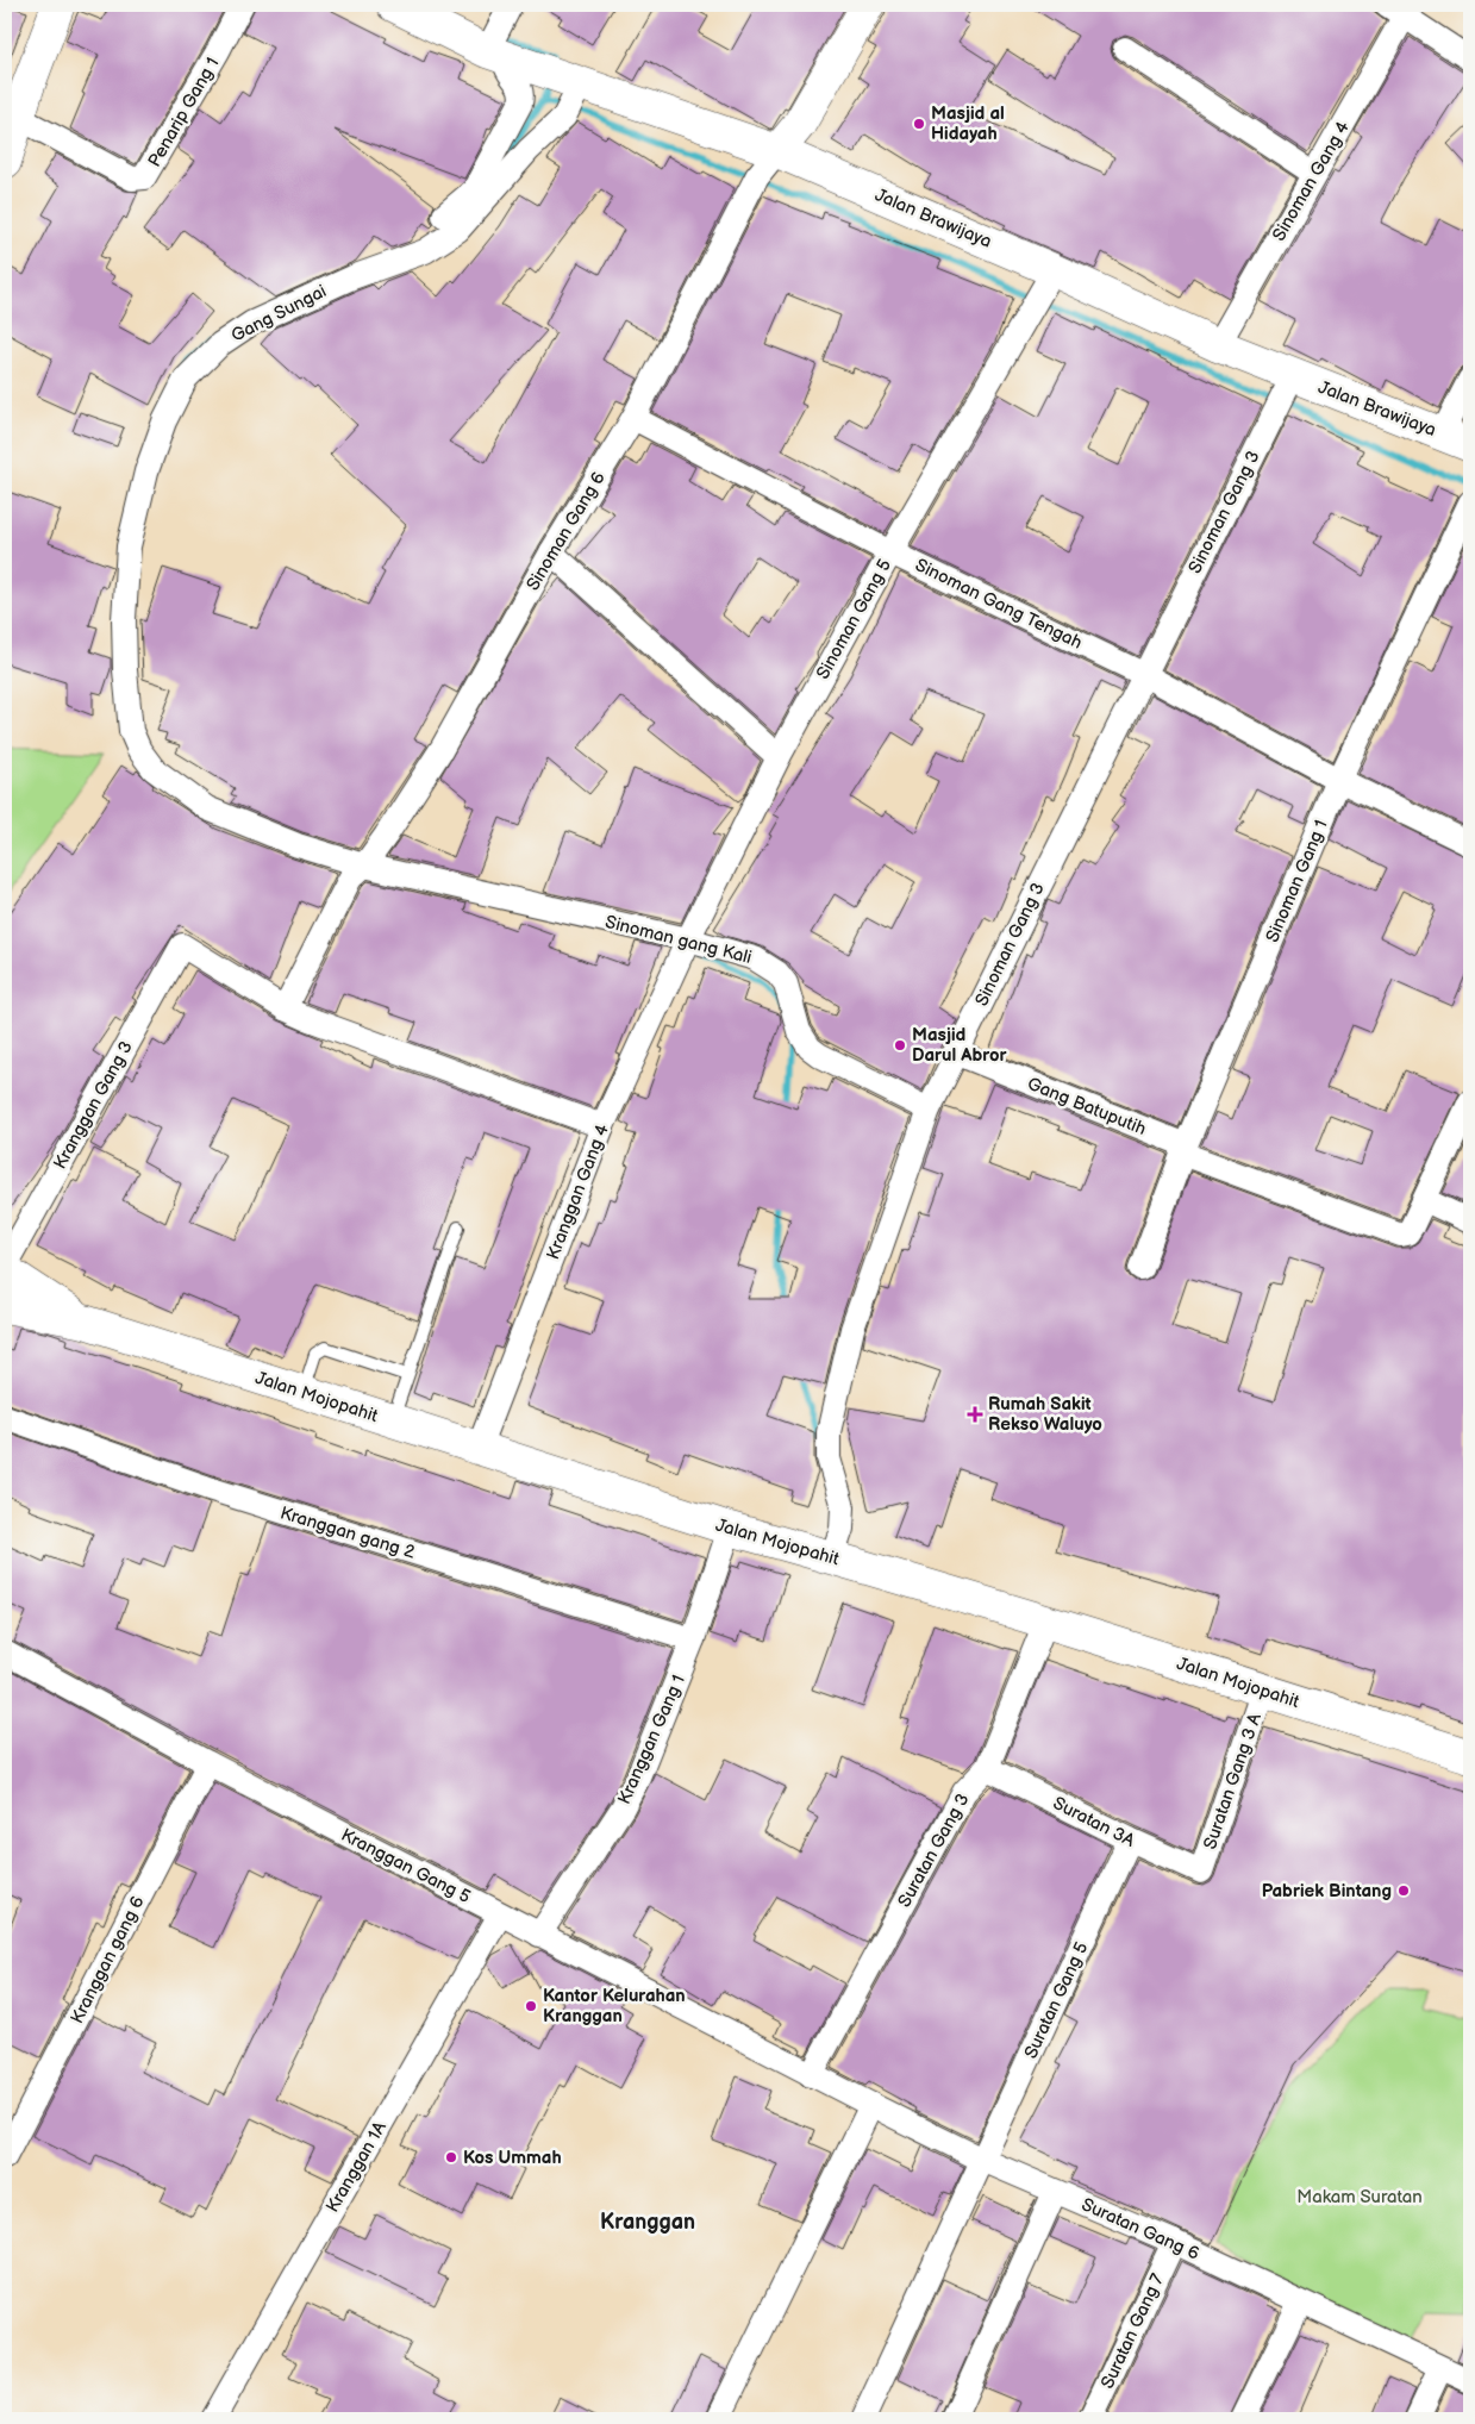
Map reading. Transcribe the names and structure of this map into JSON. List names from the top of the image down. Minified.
{"streets":{"main road":["Jalan Brawijaya","Jalan Mojopahit"],"street":["Penarip Gang 1","Sinoman Gang 4","Gang Sungai","Sinoman Gang 3","Sinoman Gang 6","Sinoman Gang Tengah","Sinoman Gang 5","Sinoman Gang 1","Sinoman gang Kali","Kranggan Gang 3","Gang Batuputih","Kranggan Gang 4","Kranggan gang 2","Kranggan Gang 1","Suratan Gang 3 A","Suratan 3A","Suratan Gang 3","Kranggan Gang 5","Kranggan gang 6","Suratan Gang 5","Kranggan 1A","Suratan Gang 6","Suratan Gang 7"]},"crossings":[["Sinoman Gang 4","Jalan Brawijaya"],["Jalan Brawijaya","Gang Sungai"],["Jalan Brawijaya","Sinoman Gang 3"],["Jalan Brawijaya","Sinoman Gang 6"],["Jalan Brawijaya","Sinoman Gang 5"],["Gang Sungai","Sinoman gang Kali"],["Sinoman Gang 3","Sinoman Gang Tengah"],["Sinoman Gang 3","Sinoman gang Kali"],["Sinoman Gang 3","Gang Batuputih"],["Sinoman Gang 3","Jalan Mojopahit"],["Sinoman Gang 6","Sinoman Gang Tengah"],["Sinoman Gang 6","Sinoman gang Kali"],["Sinoman Gang 6","Kranggan Gang 3"],["Sinoman Gang Tengah","Sinoman Gang 5"],["Sinoman Gang Tengah","Sinoman Gang 1"],["Sinoman Gang 5","Sinoman gang Kali"],["Sinoman Gang 5","Kranggan Gang 4"],["Sinoman Gang 1","Gang Batuputih"],["Sinoman gang Kali","Kranggan Gang 4"],["Kranggan Gang 4","Jalan Mojopahit"],["Jalan Mojopahit","Kranggan Gang 1"],["Jalan Mojopahit","Suratan Gang 3 A"],["Jalan Mojopahit","Suratan Gang 3"],["Kranggan gang 2","Kranggan Gang 1"],["Kranggan Gang 1","Kranggan Gang 5"],["Suratan Gang 3 A","Suratan 3A"],["Suratan 3A","Suratan Gang 3"],["Suratan 3A","Suratan Gang 5"],["Suratan Gang 3","Kranggan Gang 5"],["Suratan Gang 3","Suratan Gang 6"],["Kranggan Gang 5","Kranggan gang 6"],["Kranggan Gang 5","Kranggan 1A"],["Kranggan Gang 5","Suratan Gang 6"],["Suratan Gang 5","Suratan Gang 6"],["Suratan Gang 6","Suratan Gang 7"]],"districts":["Kranggan"],"parks":["Makam Suratan"],"places":{"other":["Masjid al Hidayah","Masjid Darul Abror","Pabriek Bintang","Kantor Kelurahan Kranggan","Kos Ummah"],"health":["Rumah Sakit Rekso Waluyo"]}}
